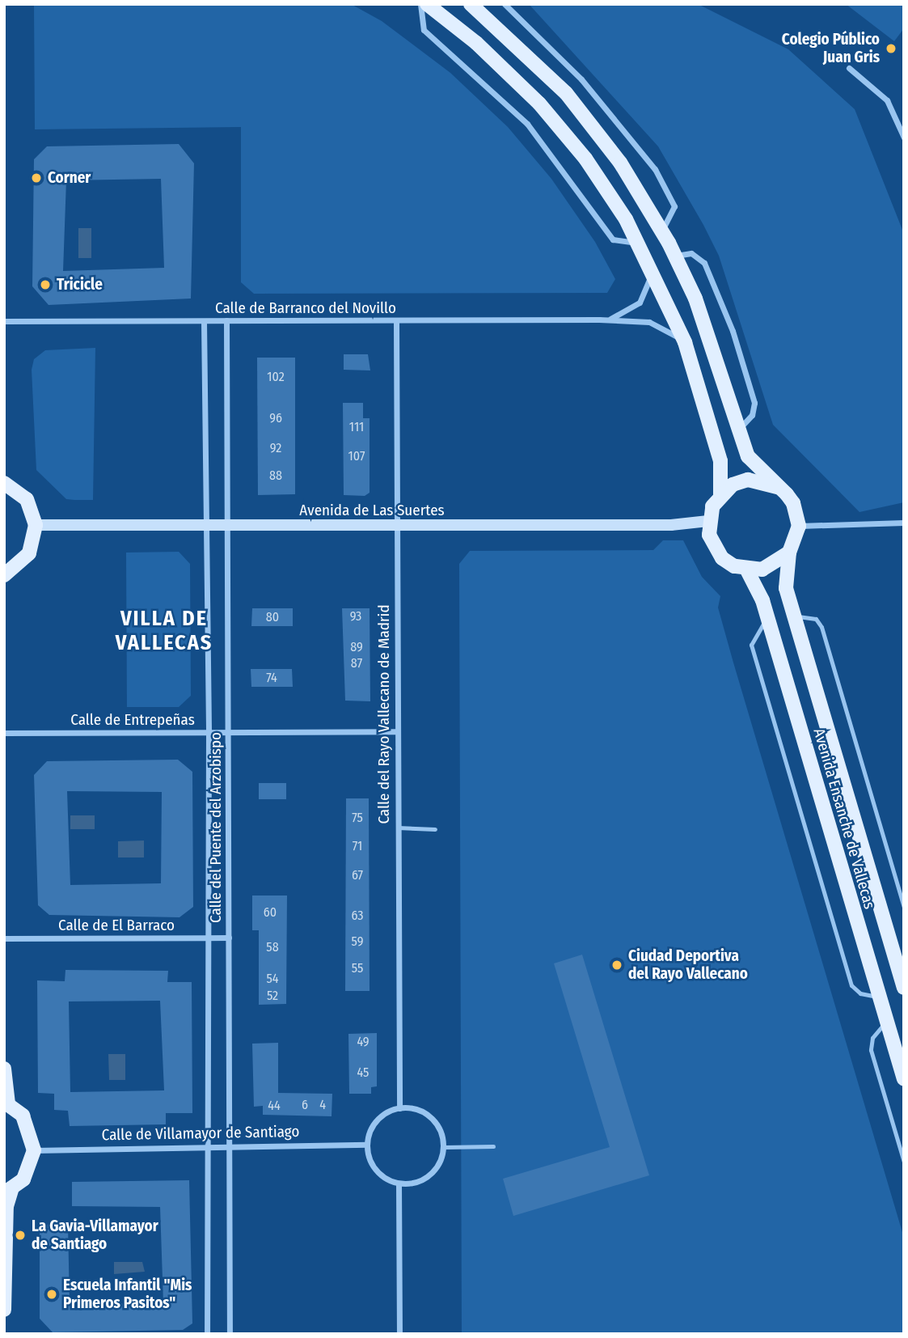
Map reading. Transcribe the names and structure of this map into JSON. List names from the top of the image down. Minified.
{"streets":{"main road":["Avenida de Las Suertes","Avenida Ensanche de Vallecas"],"street":["Calle de Barranco del Novillo","Calle del Rayo Vallecano de Madrid","Calle de Entrepeñas","Calle del Puente del Arzobispo","Calle de El Barraco","Calle de Villamayor de Santiago"]},"crossings":[["Calle de Barranco del Novillo","Calle del Rayo Vallecano de Madrid"],["Calle de Barranco del Novillo","Calle del Puente del Arzobispo"],["Avenida de Las Suertes","Calle del Rayo Vallecano de Madrid"],["Avenida de Las Suertes","Avenida Ensanche de Vallecas"],["Avenida de Las Suertes","Calle del Puente del Arzobispo"],["Calle del Rayo Vallecano de Madrid","Calle de Entrepeñas"],["Calle del Rayo Vallecano de Madrid","Calle de Villamayor de Santiago"],["Calle de Entrepeñas","Calle del Puente del Arzobispo"],["Calle del Puente del Arzobispo","Calle de El Barraco"],["Calle del Puente del Arzobispo","Calle de Villamayor de Santiago"]],"districts":["VILLA DE VALLECAS"],"places":["Colegio Público Juan Gris","Corner","Tricicle","Ciudad Deportiva del Rayo Vallecano","La Gavia-Villamayor de Santiago","Escuela Infantil \"Mis Primeros Pasitos\""],"house_numbers":["102","96","111","92","107","88","93","80","89","87","74","75","71","67","60","63","59","58","55","54","52","49","45","6","4","44"]}
